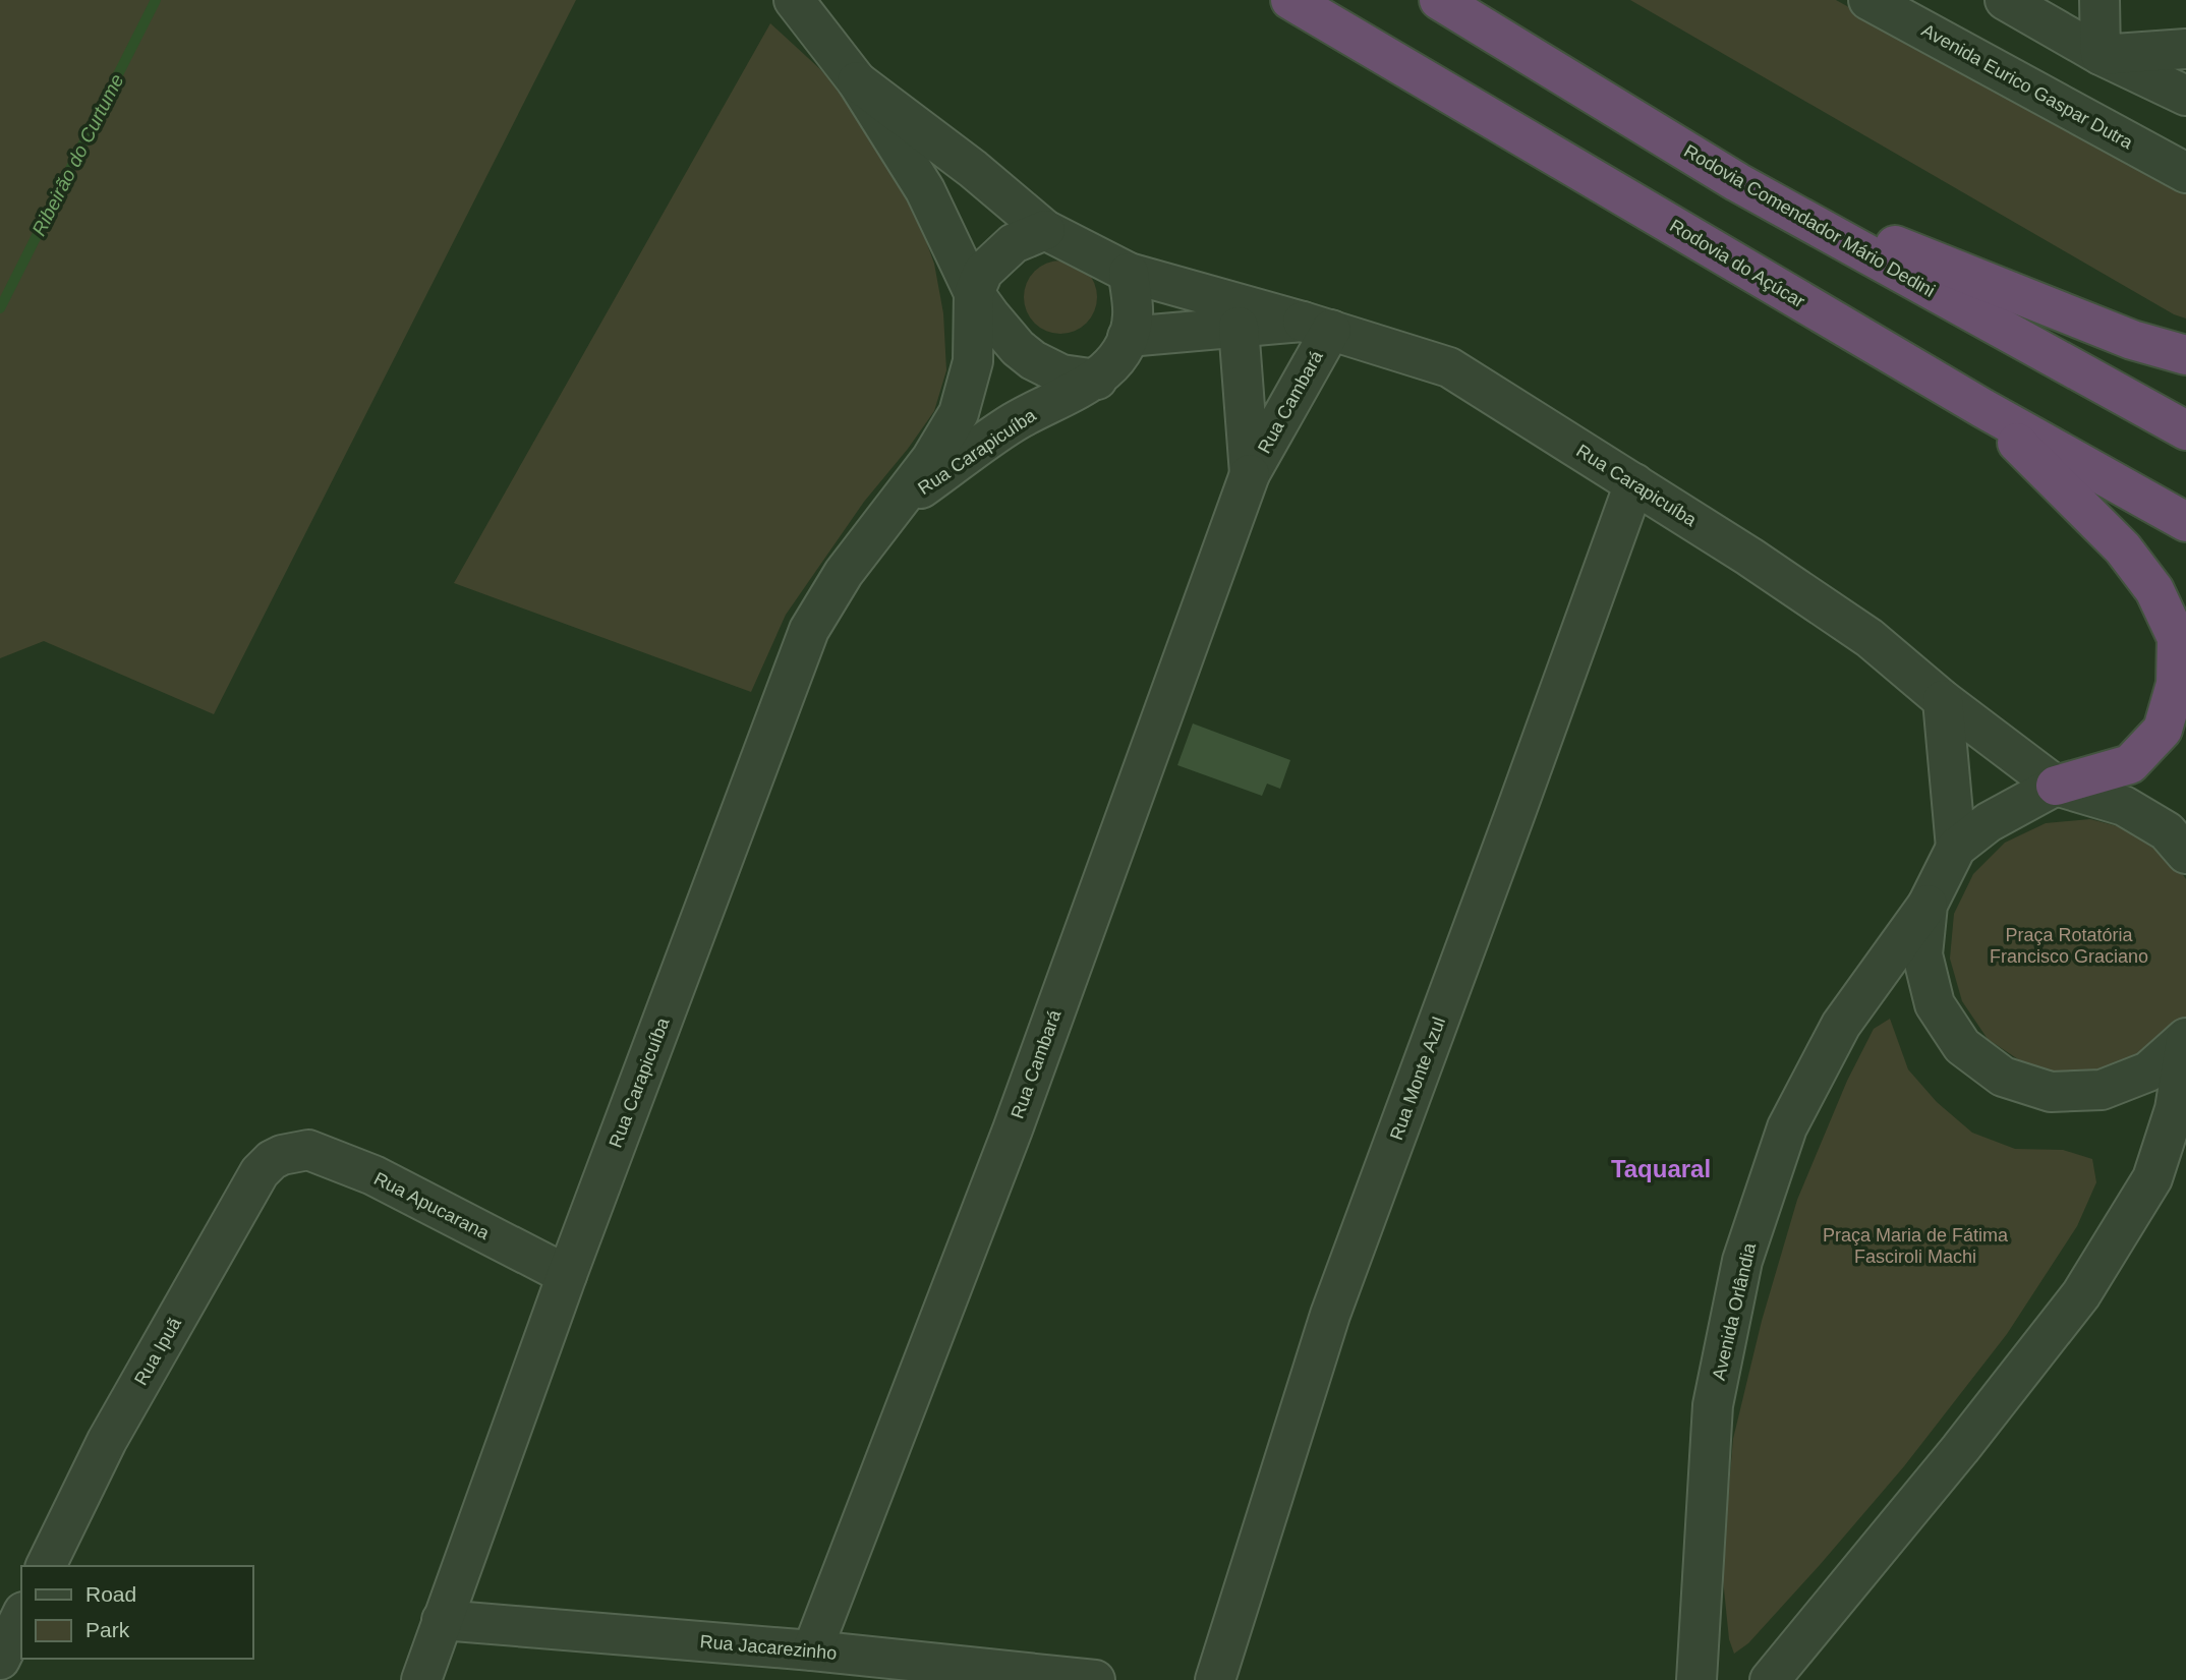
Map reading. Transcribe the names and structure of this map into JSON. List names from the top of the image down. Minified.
{"streets":{"highway":["Rodovia Comendador Mário Dedini","Rodovia do Açúcar"],"street":["Avenida Eurico Gaspar Dutra","Rua Cambará","Rua Carapicuíba","Rua Monte Azul","Rua Apucarana","Avenida Orlândia","Rua Ipuã","Rua Jacarezinho"]},"crossings":[["Rua Cambará","Rua Carapicuíba"],["Rua Cambará","Rua Jacarezinho"],["Rua Carapicuíba","Rua Monte Azul"],["Rua Carapicuíba","Rua Apucarana"],["Rua Carapicuíba","Rua Jacarezinho"],["Rua Apucarana","Rua Ipuã"]],"districts":["Taquaral"],"water":["Ribeirão do Curtume"],"parks":["Praça Rotatória Francisco Graciano","Praça Maria de Fátima Fasciroli Machi"],"legend":["Road","Park"]}
